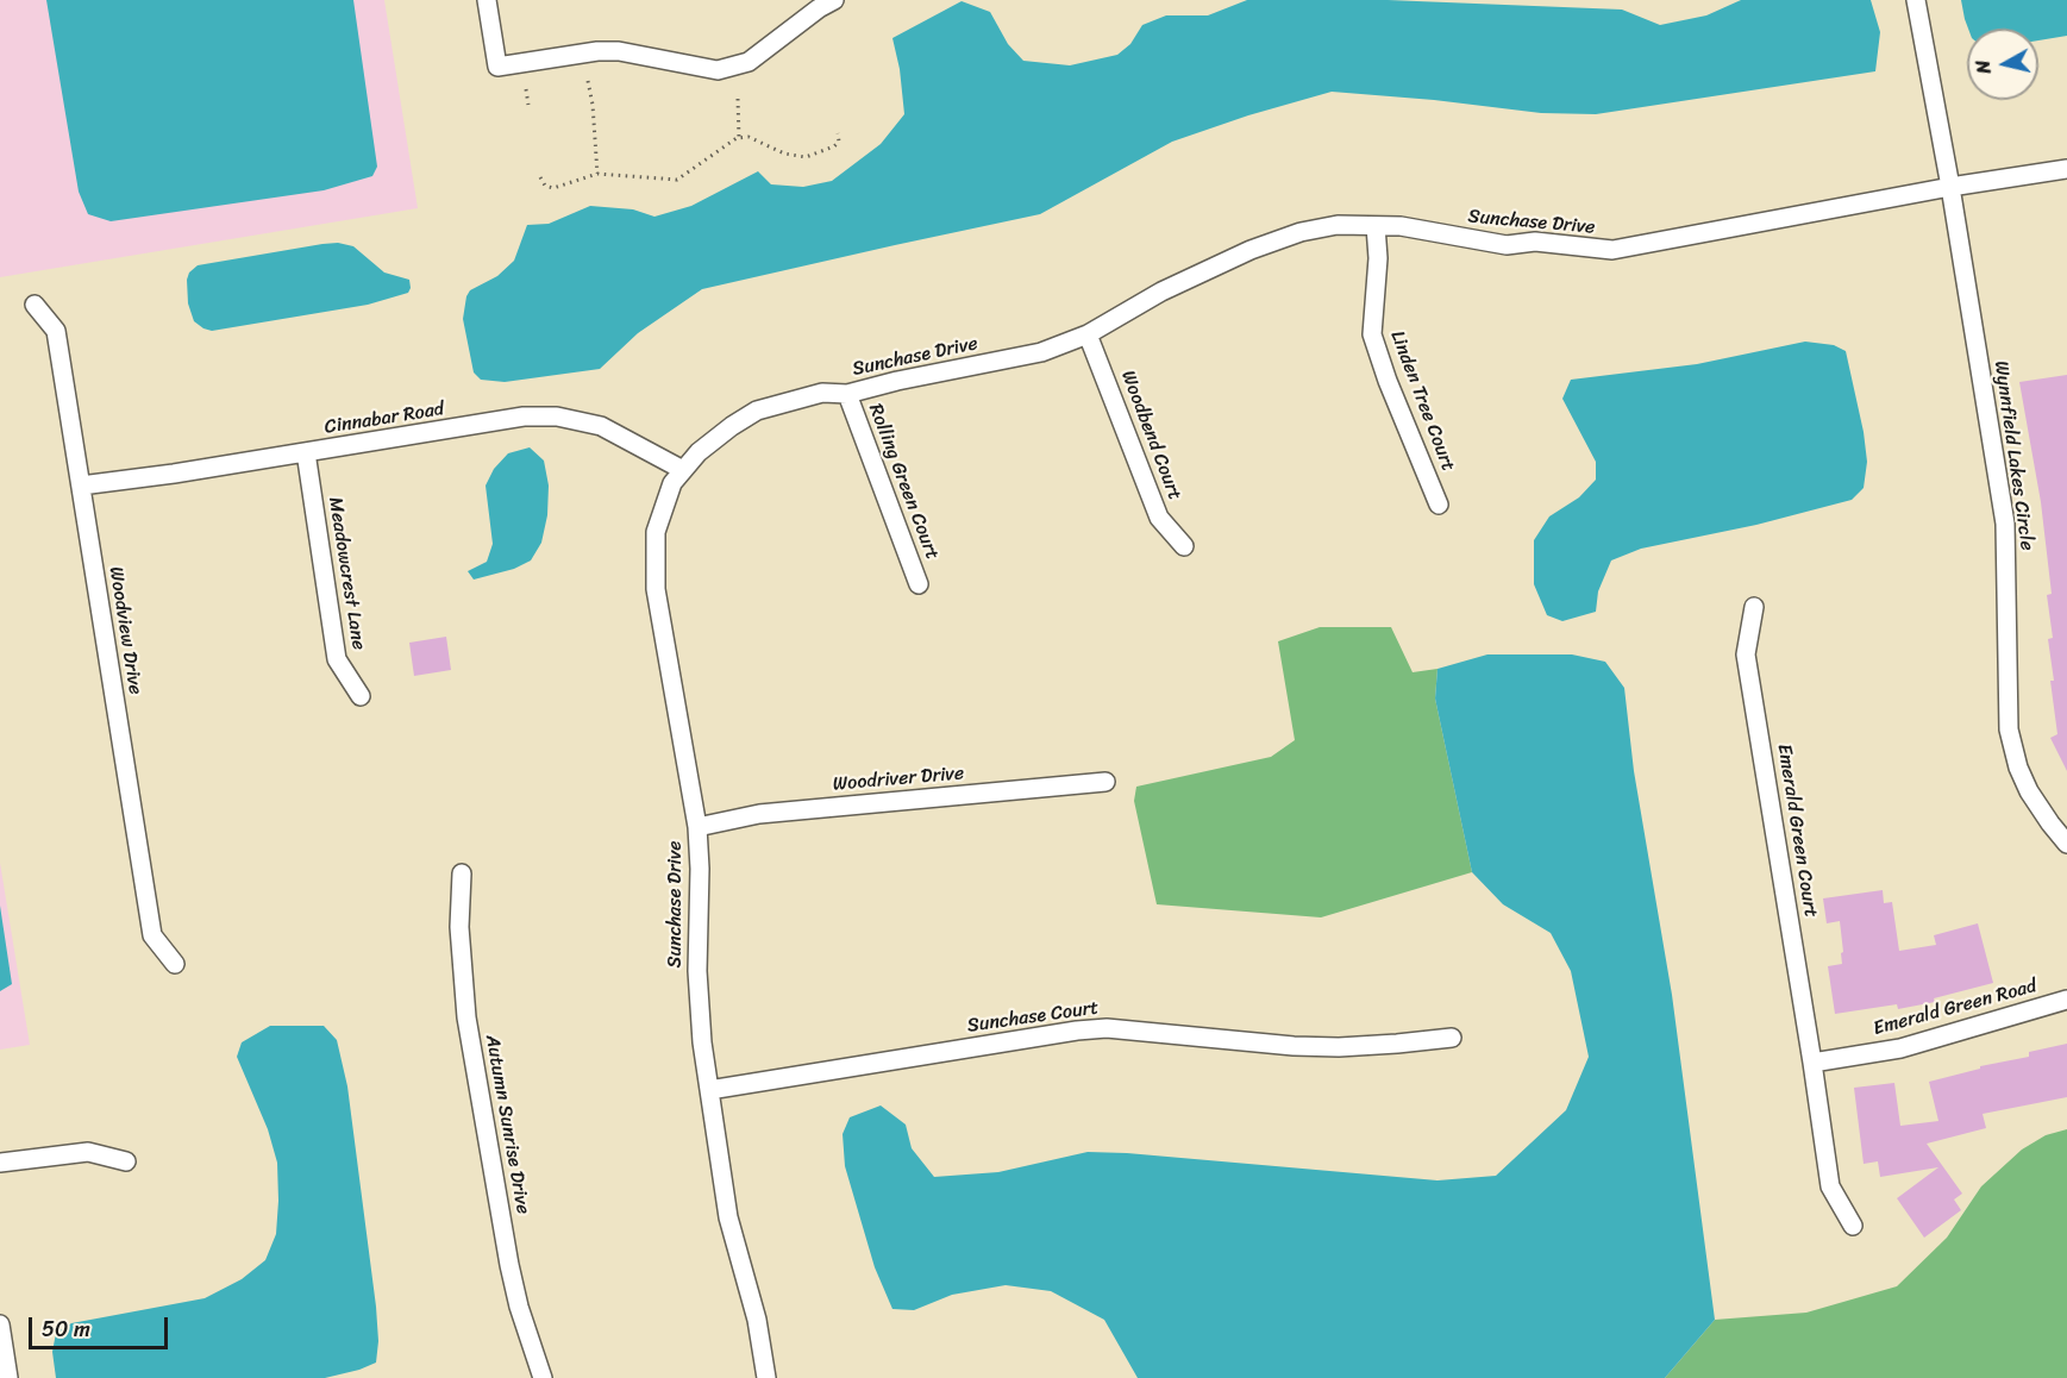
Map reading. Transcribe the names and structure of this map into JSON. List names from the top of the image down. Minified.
{"streets":{"street":["Sunchase Drive","Linden Tree Court","Cinnabar Road","Woodbend Court","Wynnfield Lakes Circle","Rolling Green Court","Meadowcrest Lane","Woodview Drive","Woodriver Drive","Emerald Green Court","Emerald Green Road","Sunchase Court","Autumn Sunrise Drive"]},"crossings":[["Sunchase Drive","Linden Tree Court"],["Sunchase Drive","Cinnabar Road"],["Sunchase Drive","Woodbend Court"],["Sunchase Drive","Wynnfield Lakes Circle"],["Sunchase Drive","Rolling Green Court"],["Sunchase Drive","Woodriver Drive"],["Sunchase Drive","Sunchase Court"],["Cinnabar Road","Meadowcrest Lane"],["Cinnabar Road","Woodview Drive"],["Emerald Green Court","Emerald Green Road"]],"scale_bar":"50 m","north":"left"}
